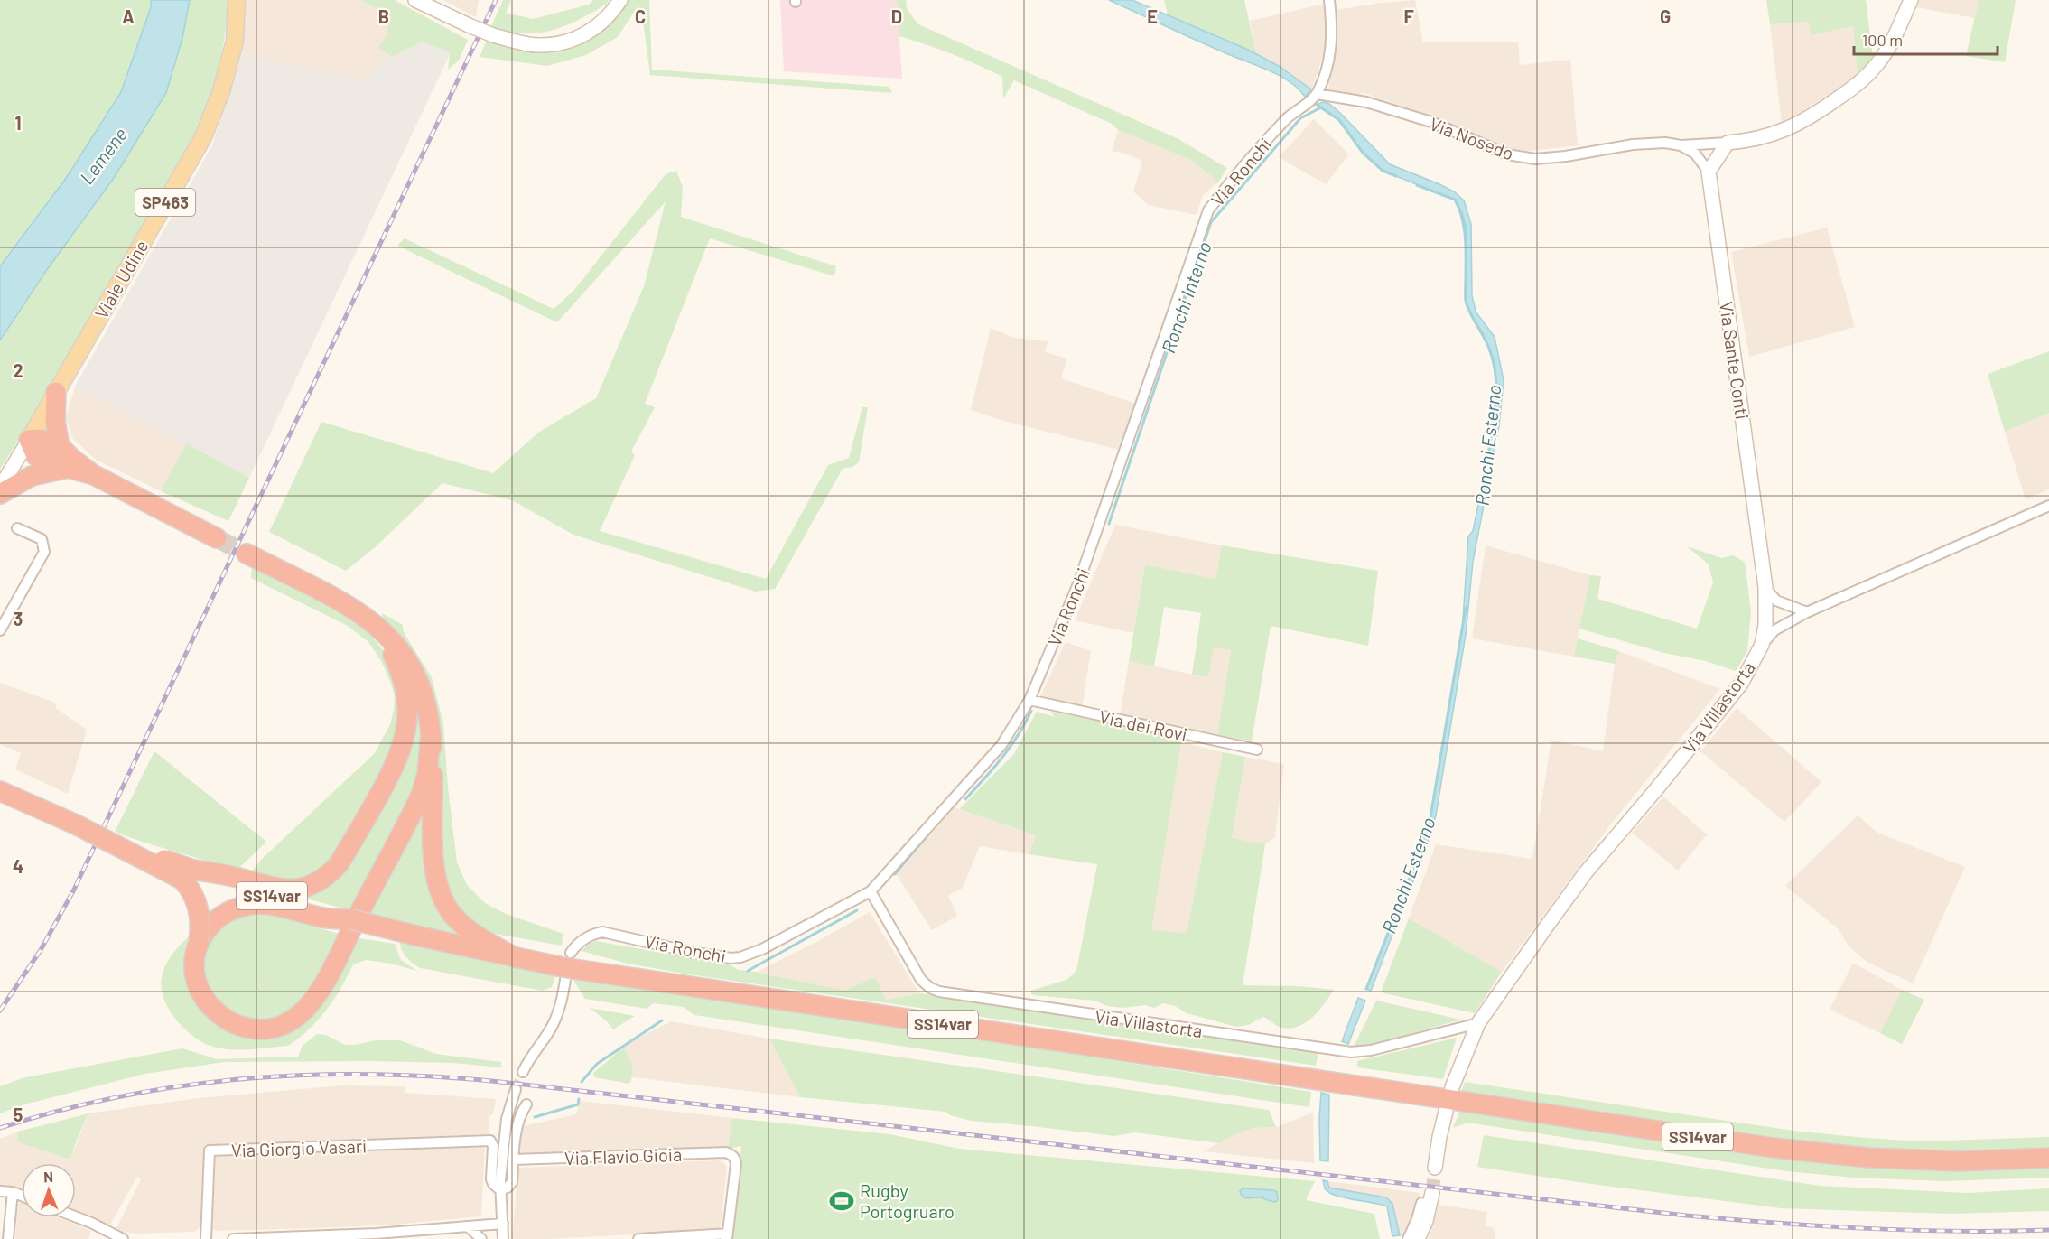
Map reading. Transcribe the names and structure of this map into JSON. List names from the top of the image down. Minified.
{"streets":{"highway":["SS14var"],"main road":["SP463","Viale Udine"],"street":["Via Nosedo","Via Ronchi","Via Sante Conti","Via Villastorta","Via dei Rovi","Via Giorgio Vasari","Via Flavio Gioia"]},"crossings":[["Via Nosedo","Via Ronchi"],["Via Ronchi","Via Villastorta"],["Via Ronchi","Via dei Rovi"],["Via Ronchi","SS14var"],["Via Sante Conti","Via Villastorta"]],"water":["Lemene","Ronchi Interno","Ronchi Esterno"],"places":{"sports":["Rugby Portogruaro"]},"scale_bar":"100 m","north":"top","grid":{"columns":["A","B","C","D","E","F","G"],"rows":["1","2","3","4","5"]}}
